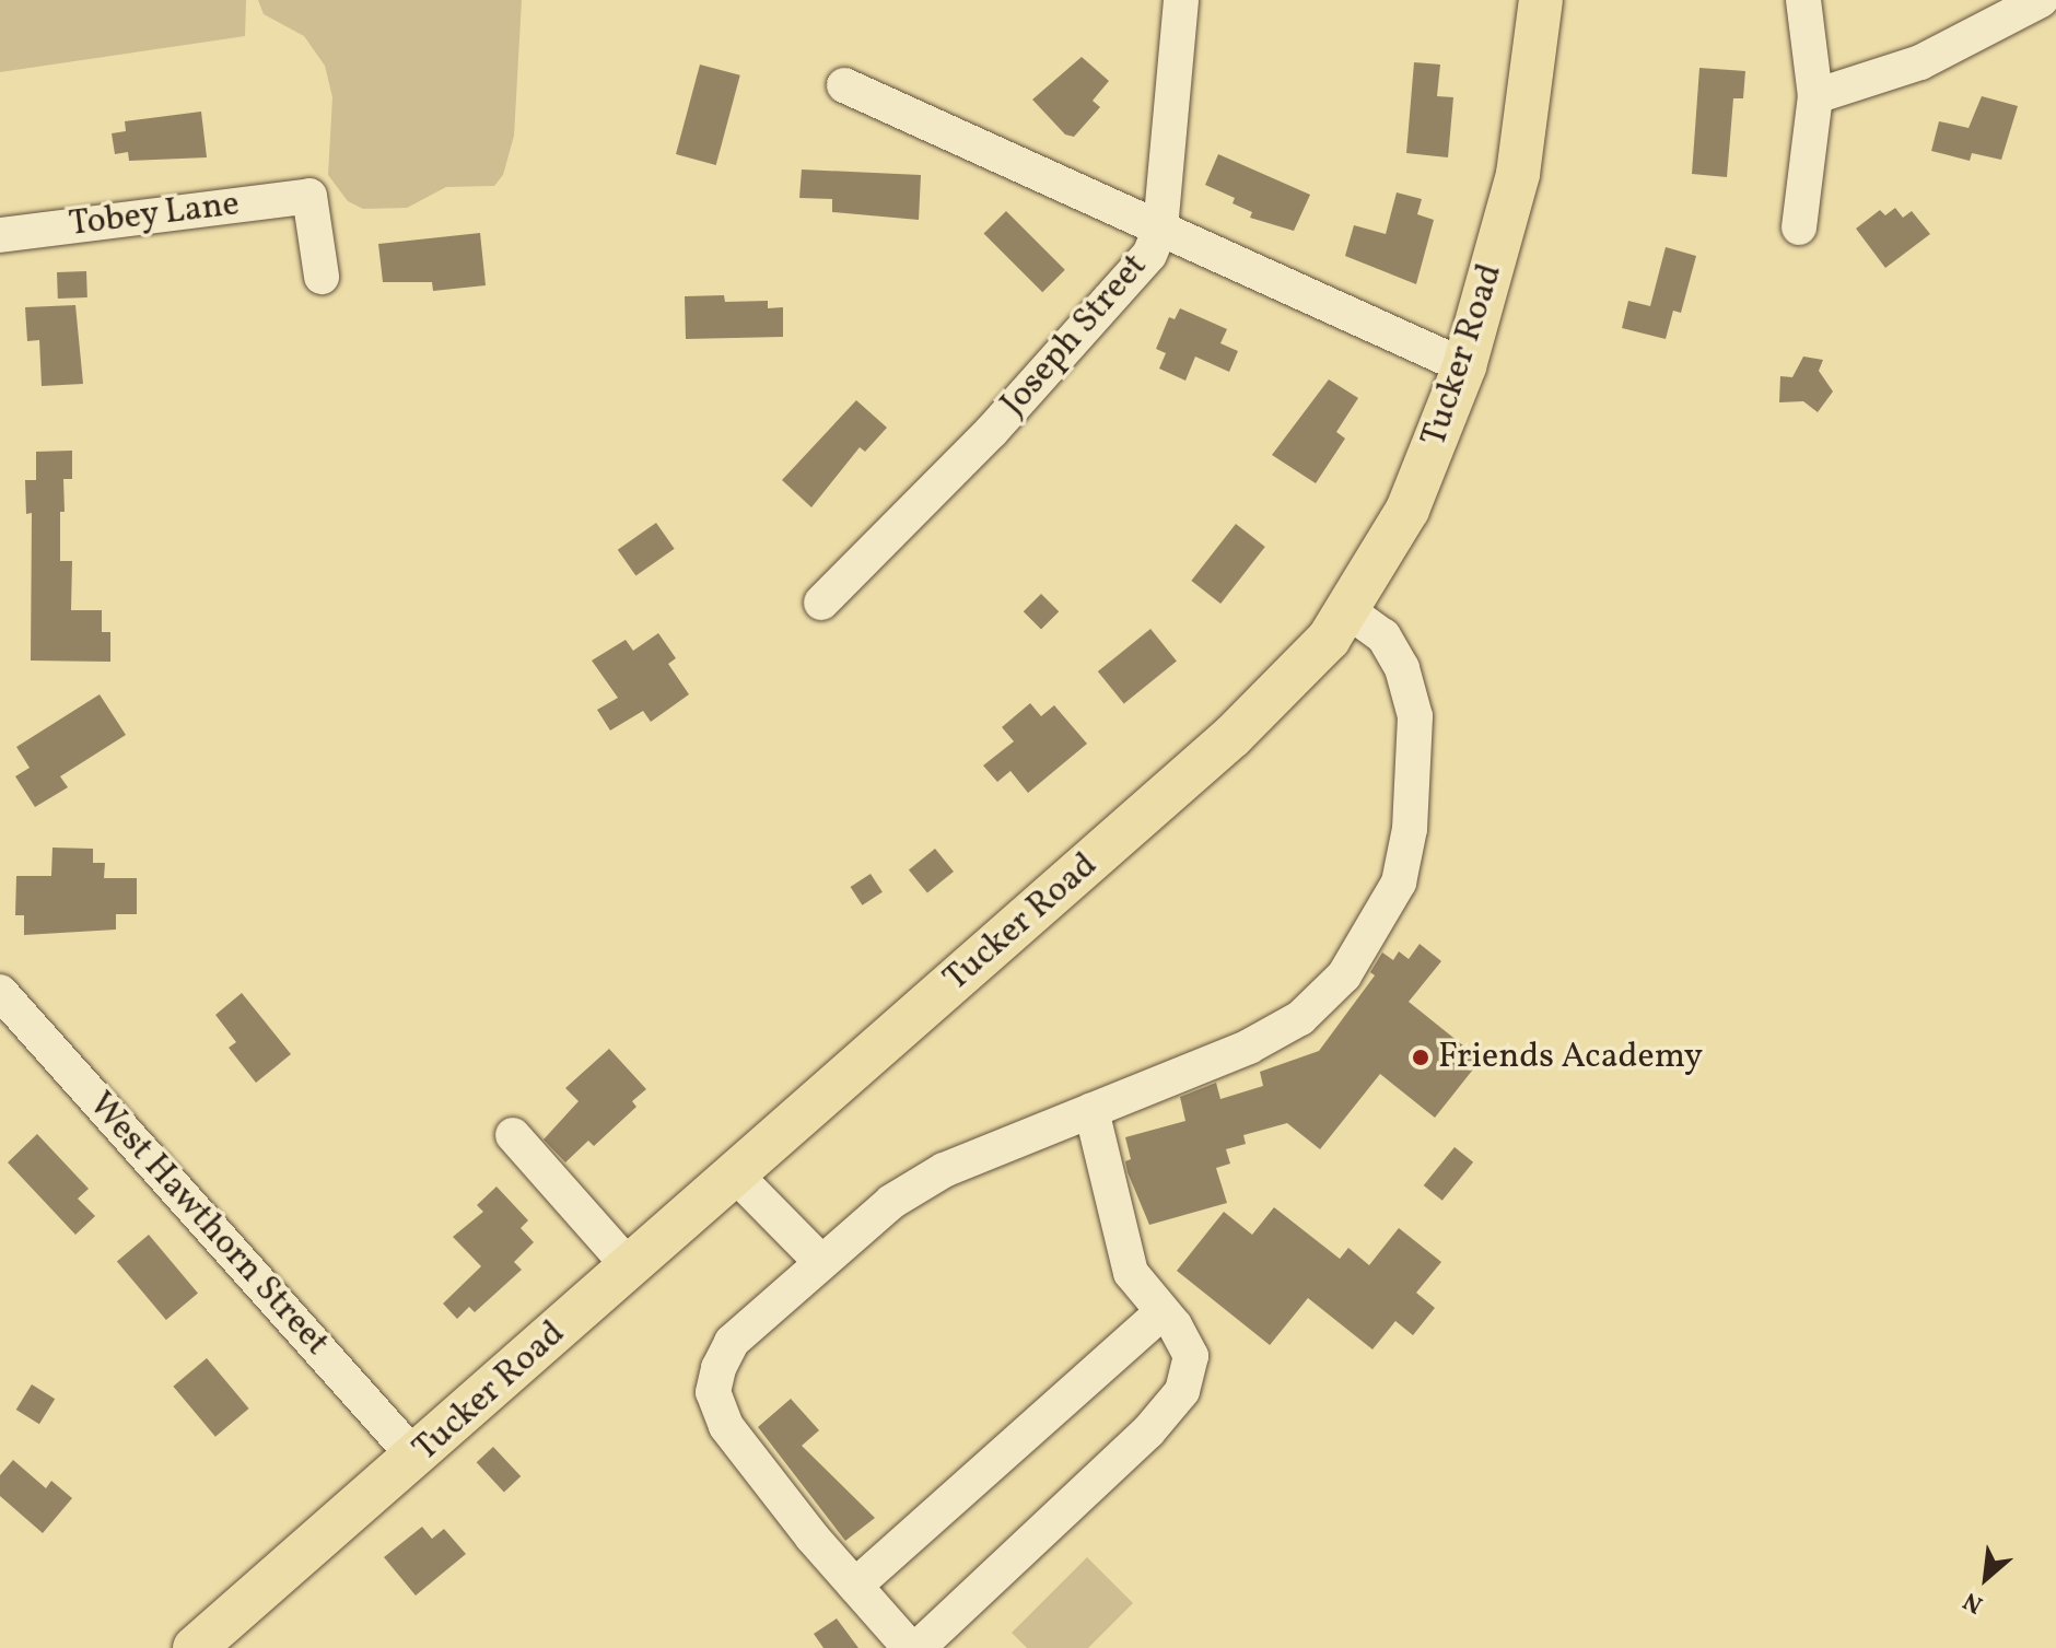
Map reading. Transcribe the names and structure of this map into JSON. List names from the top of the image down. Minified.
{"streets":{"main road":["Tucker Road"],"street":["Tobey Lane","Joseph Street","West Hawthorn Street"]},"crossings":[["Tucker Road","West Hawthorn Street"]],"places":["Friends Academy"],"north":"bottom left"}
